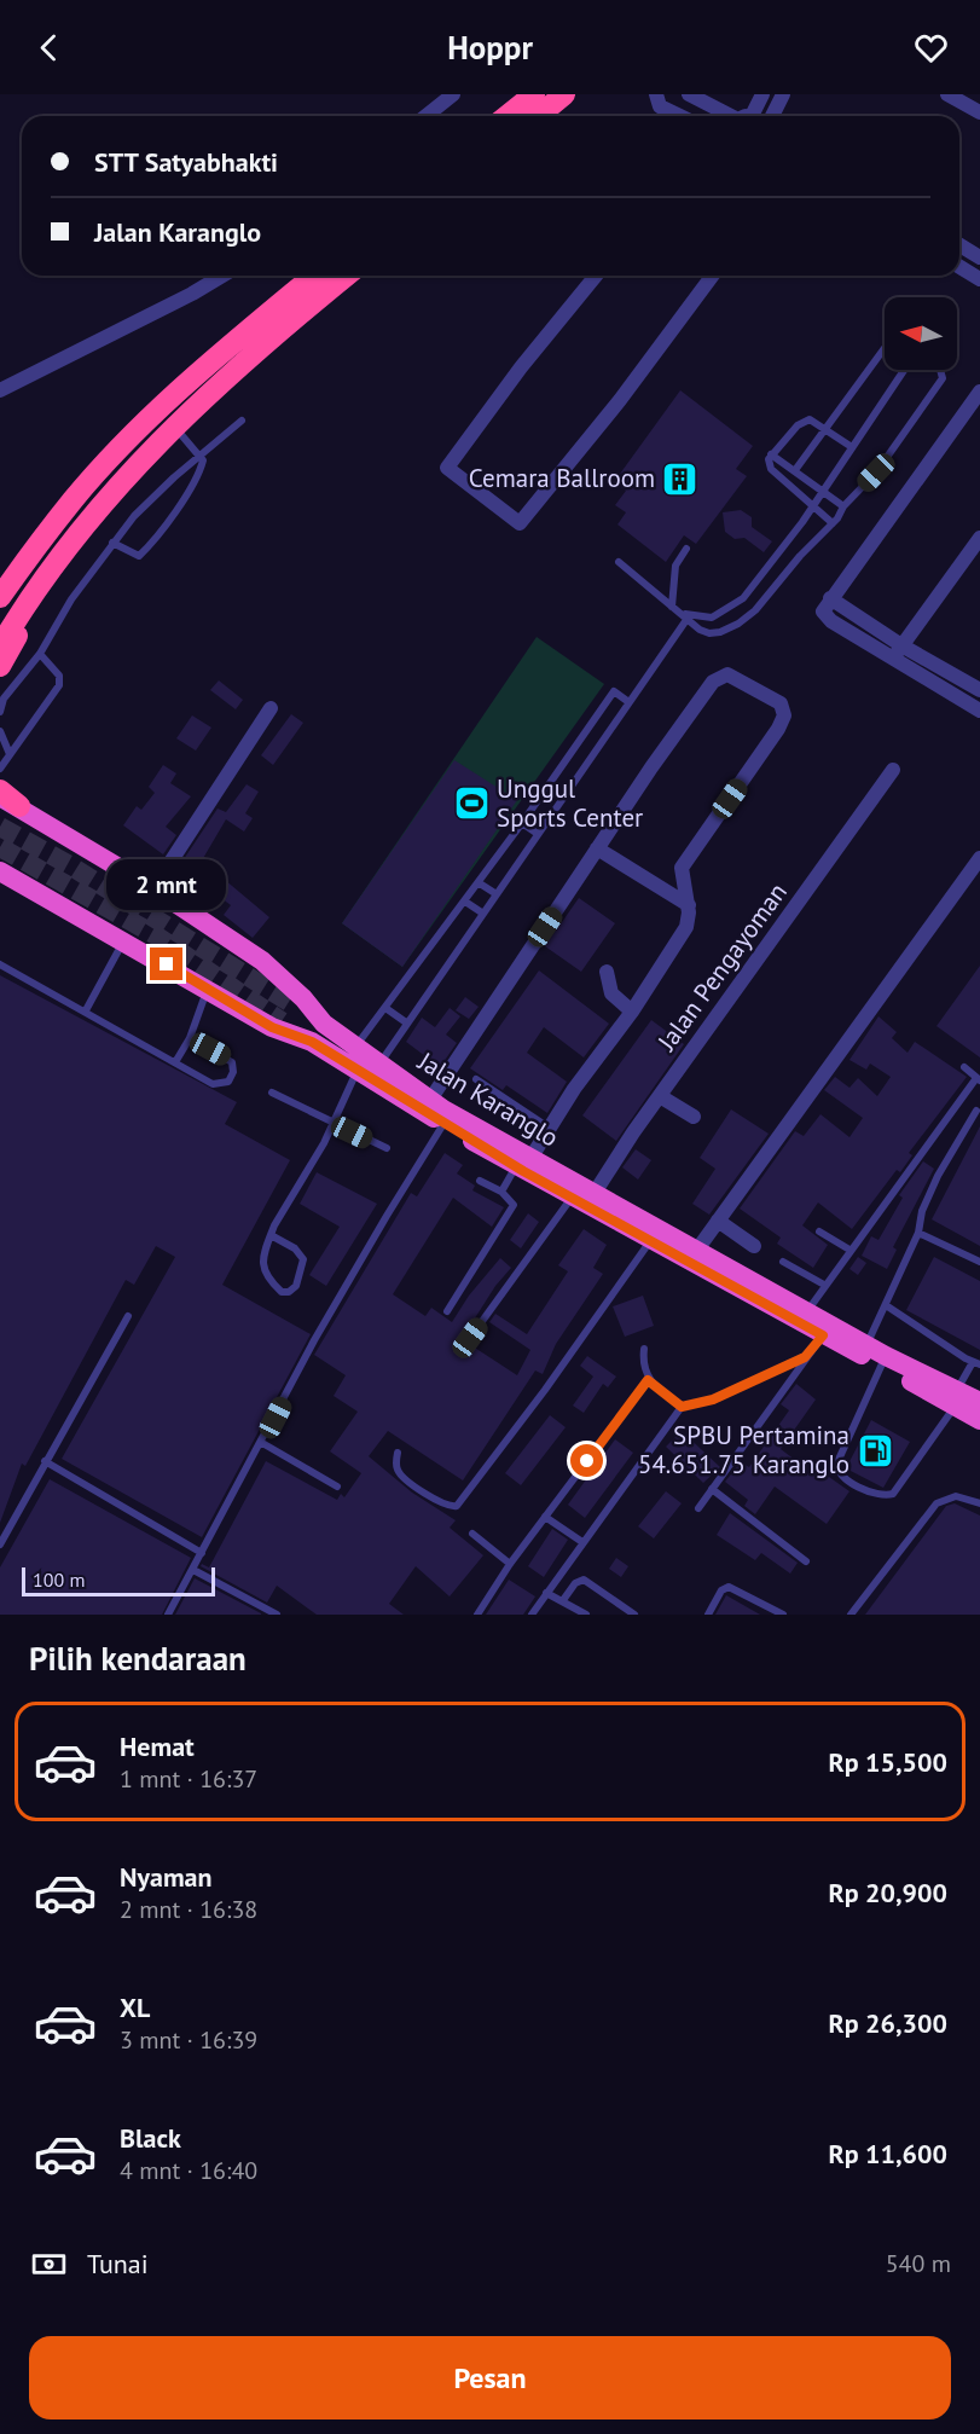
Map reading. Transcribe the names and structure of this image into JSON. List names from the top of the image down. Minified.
{"streets":{"highway":["Jalan Karanglo"],"street":["Jalan Pengayoman"]},"crossings":[["Jalan Pengayoman","Jalan Karanglo"]],"places":{"building":["Cemara Ballroom"],"sports":["Unggul Sports Center"],"fuel station":["SPBU Pertamina 54.651.75 Karanglo"]},"scale_bar":"100 m","north":"left","page":{"header":"Hoppr","banner":["STT Satyabhakti","Jalan Karanglo"],"bubble":"2 mnt","scale":"100 m","heading":"Pilih kendaraan","list":[{"name":"Hemat","note":"1 mnt · 16:37","value":"Rp 15,500"},{"name":"Nyaman","note":"2 mnt · 16:38","value":"Rp 20,900"},{"name":"XL","note":"3 mnt · 16:39","value":"Rp 26,300"},{"name":"Black","note":"4 mnt · 16:40","value":"Rp 11,600"}],"pay":["Tunai","540 m"],"buttons":"Pesan"}}
